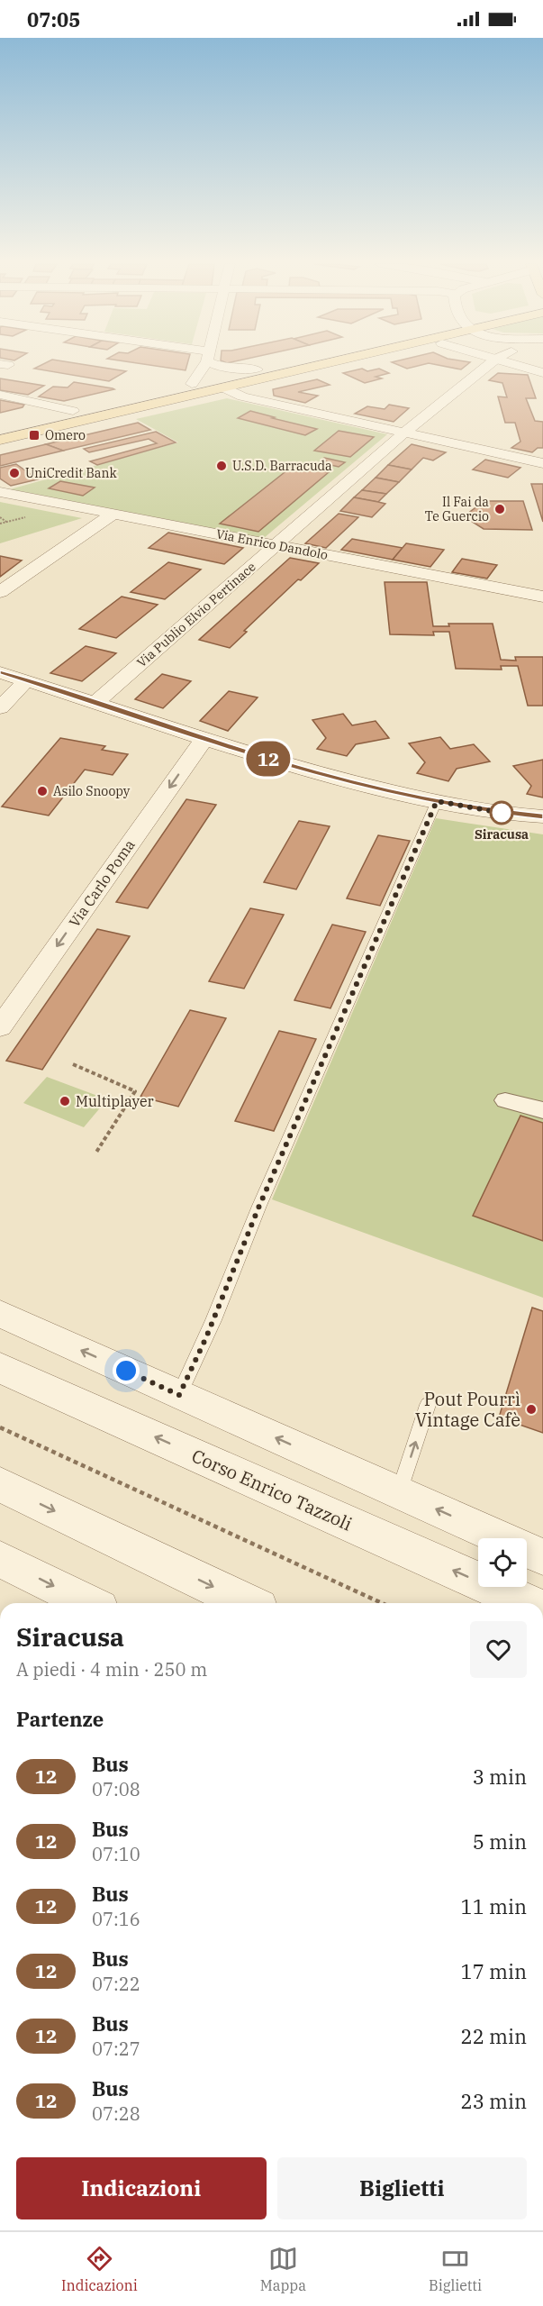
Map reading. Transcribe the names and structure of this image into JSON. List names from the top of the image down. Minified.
{"streets":{"street":["Via Enrico Dandolo","Via Publio Elvio Pertinace","Via Carlo Poma","Corso Enrico Tazzoli"]},"crossings":[["Via Enrico Dandolo","Via Publio Elvio Pertinace"]],"one_way":["Via Carlo Poma"],"places":{"transit":["Omero"],"other":["U.S.D. Barracuda","UniCredit Bank","Il Fai da Te Guercio","Asilo Snoopy","Siracusa","Multiplayer","Pout Pourrì Vintage Cafè"]},"lines":["bus line 12"],"page":{"status":"07:05","on_map":"12","heading":[["Siracusa","A piedi · 4 min · 250 m"],"Partenze"],"list":[{"mark":"12","name":"Bus","note":"07:08","value":"3 min"},{"mark":"12","name":"Bus","note":"07:10","value":"5 min"},{"mark":"12","name":"Bus","note":"07:16","value":"11 min"},{"mark":"12","name":"Bus","note":"07:22","value":"17 min"},{"mark":"12","name":"Bus","note":"07:27","value":"22 min"},{"mark":"12","name":"Bus","note":"07:28","value":"23 min"}],"buttons":["Indicazioni","Biglietti"],"tabs":["Indicazioni","Mappa","Biglietti"]}}
